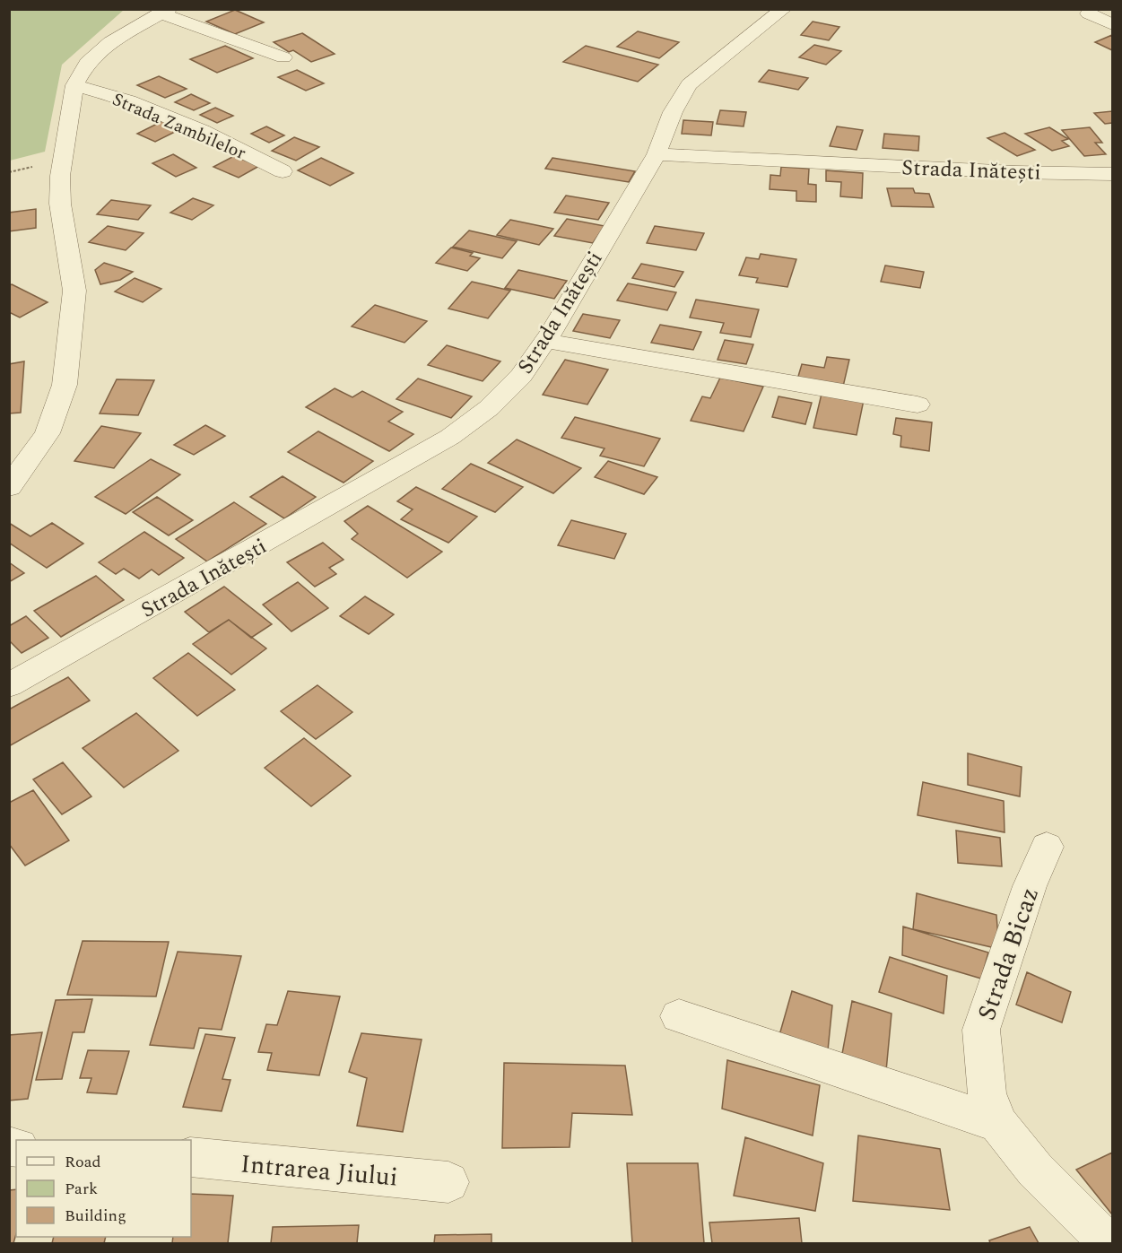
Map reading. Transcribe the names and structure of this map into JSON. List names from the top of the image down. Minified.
{"streets":{"street":["Strada Zambilelor","Strada Inătești","Strada Bicaz","Intrarea Jiului"]},"legend":["Road","Park","Building"]}
